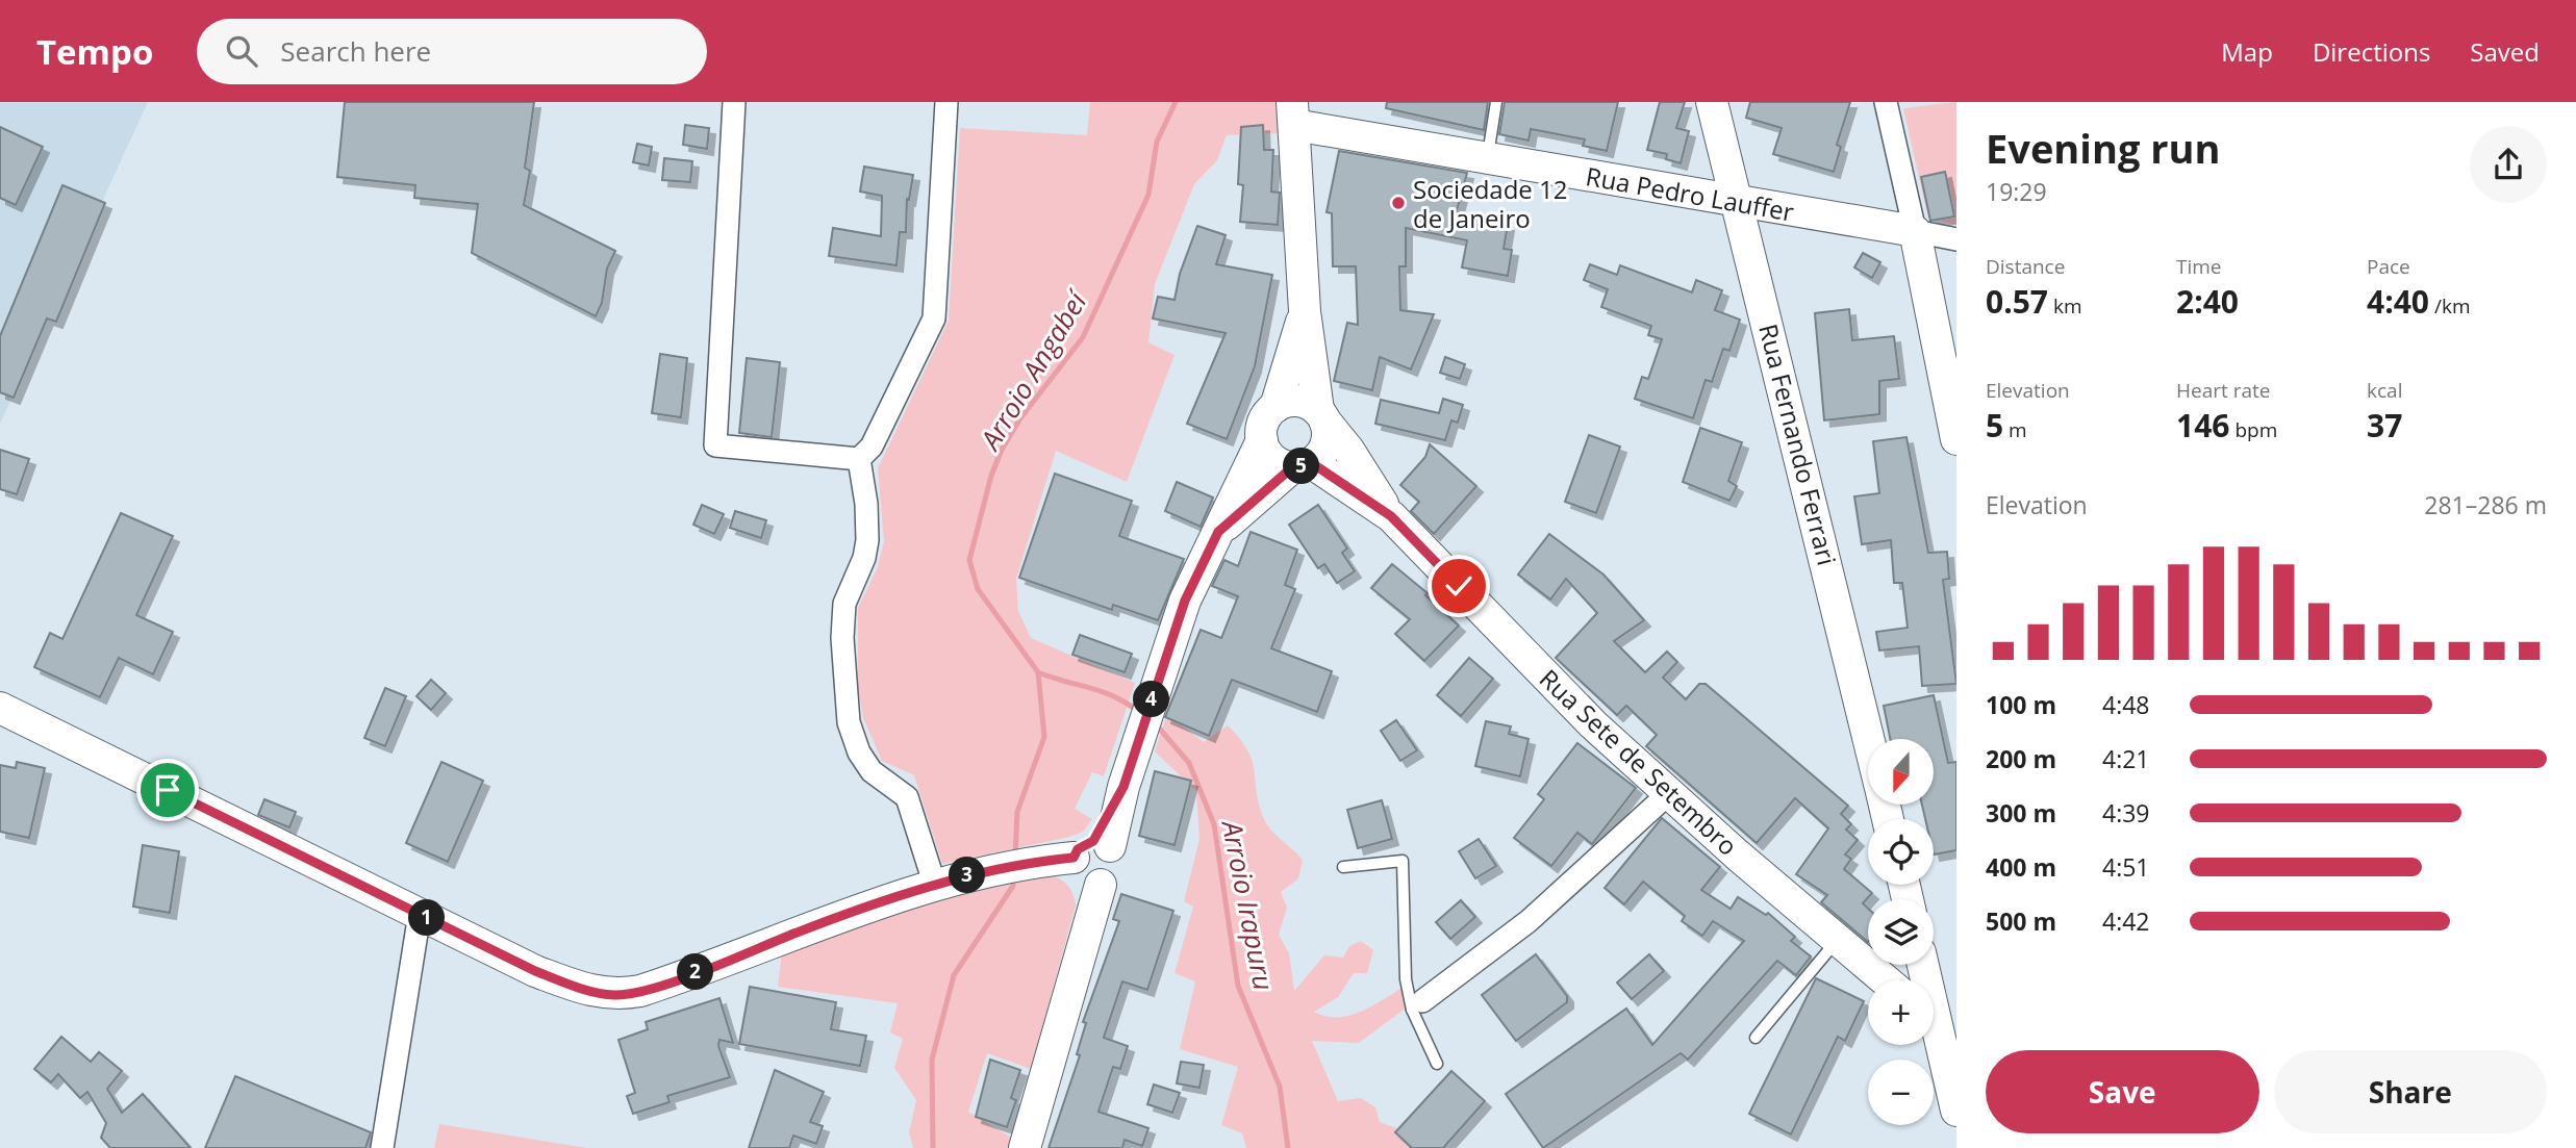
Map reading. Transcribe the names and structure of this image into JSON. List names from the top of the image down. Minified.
{"streets":{"main road":["Rua Pedro Lauffer","Rua Fernando Ferrari","Rua Sete de Setembro"]},"crossings":[["Rua Pedro Lauffer","Rua Fernando Ferrari"]],"water":["Arroio Angabeí","Arroio Irapuru"],"places":["Sociedade 12 de Janeiro"],"north":"bottom","page":{"header":"Tempo","search":"Search here","nav":["Map","Directions","Saved"],"heading":["Evening run","19:29"],"stats":[["Distance","0.57 km"],["Time","2:40"],["Pace","4:40 /km"],["Elevation","5 m"],["Heart rate","146 bpm"],["kcal","37"]],"pins":["5","4","3","1","2"],"chart":["Elevation","281–286 m"],"list":[{"name":"100 m","note":"4:48"},{"name":"200 m","note":"4:21"},{"name":"300 m","note":"4:39"},{"name":"400 m","note":"4:51"},{"name":"500 m","note":"4:42"}],"map_buttons":["+","−"],"buttons":["Save","Share"]}}
